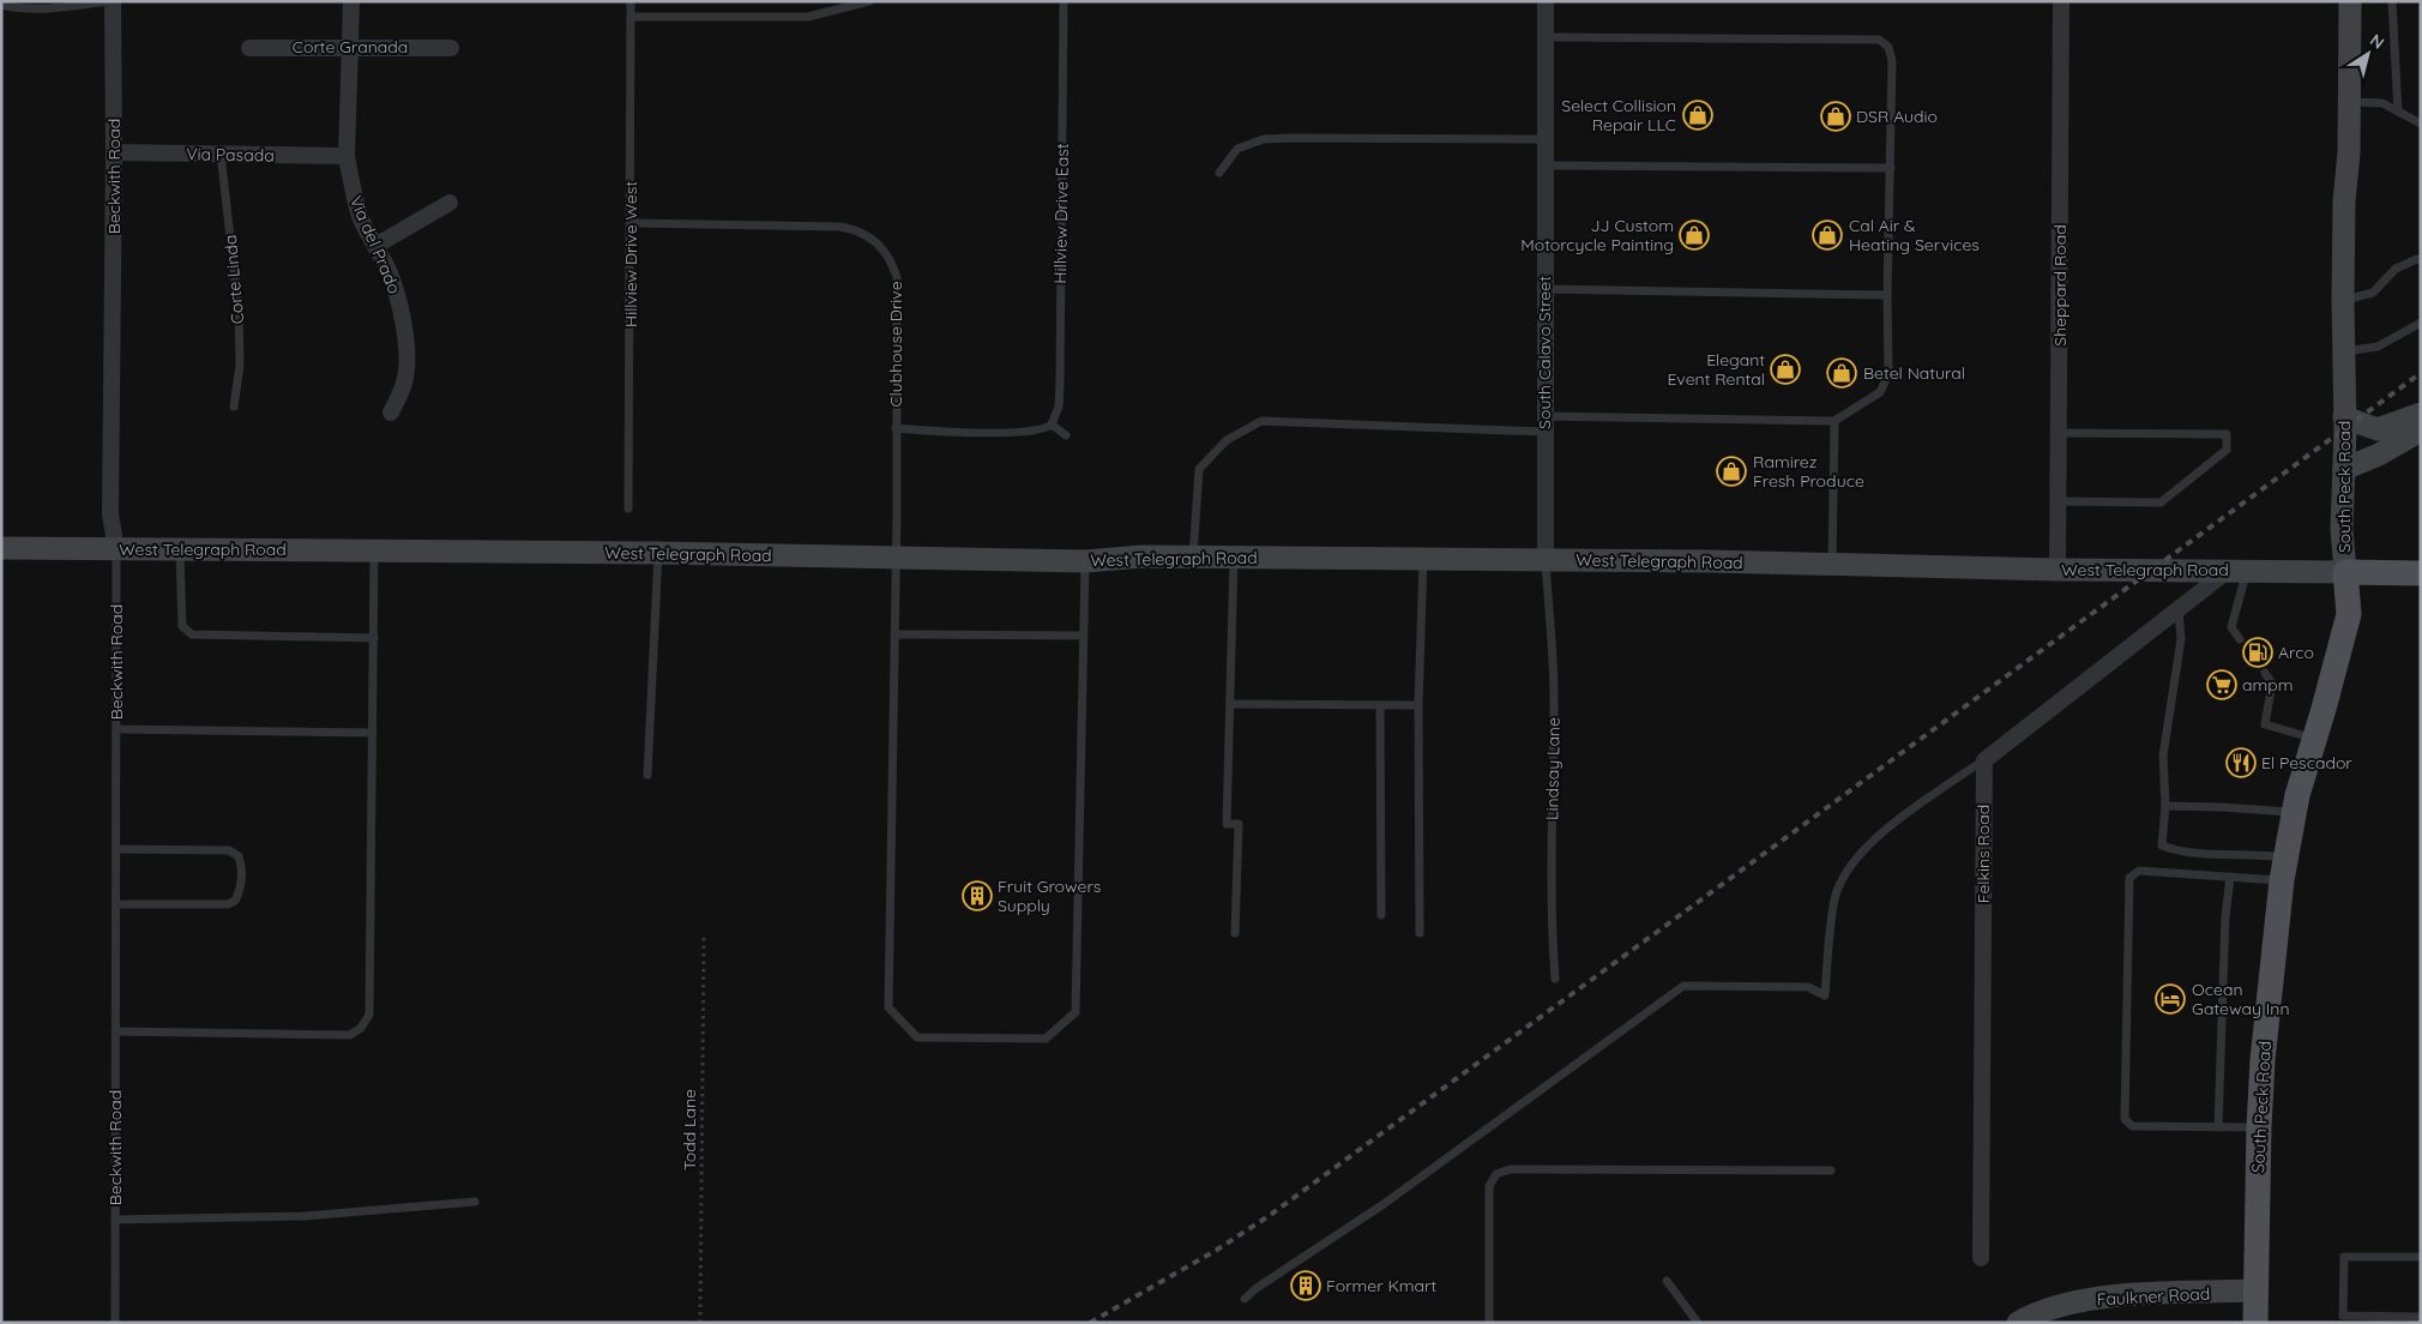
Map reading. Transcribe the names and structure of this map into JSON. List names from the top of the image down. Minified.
{"streets":{"main road":["South Peck Road","West Telegraph Road","Faulkner Road"],"street":["Corte Granada","Via Pasada","Beckwith Road","Via del Prado","Sheppard Road","South Calavo Street","Felkins Road"],"lane":["Hillview Drive East","Hillview Drive West","Corte Linda","Clubhouse Drive","Lindsay Lane"],"path":["Todd Lane"]},"crossings":[["Corte Granada","Via del Prado"],["Via Pasada","Beckwith Road"],["Via Pasada","Via del Prado"],["Via Pasada","Corte Linda"],["Beckwith Road","West Telegraph Road"],["Hillview Drive West","Clubhouse Drive"],["Sheppard Road","West Telegraph Road"],["Clubhouse Drive","West Telegraph Road"],["South Calavo Street","West Telegraph Road"],["South Calavo Street","Lindsay Lane"],["South Peck Road","West Telegraph Road"],["South Peck Road","Faulkner Road"],["West Telegraph Road","Lindsay Lane"]],"places":{"shop":["Select Collision Repair LLC","DSR Audio","JJ Custom Motorcycle Painting","Cal Air & Heating Services","Elegant Event Rental","Betel Natural","Ramirez Fresh Produce"],"fuel station":["Arco"],"supermarket":["ampm"],"restaurant":["El Pescador"],"building":["Fruit Growers Supply","Former Kmart"],"hotel":["Ocean Gateway Inn"]},"north":"top right"}
